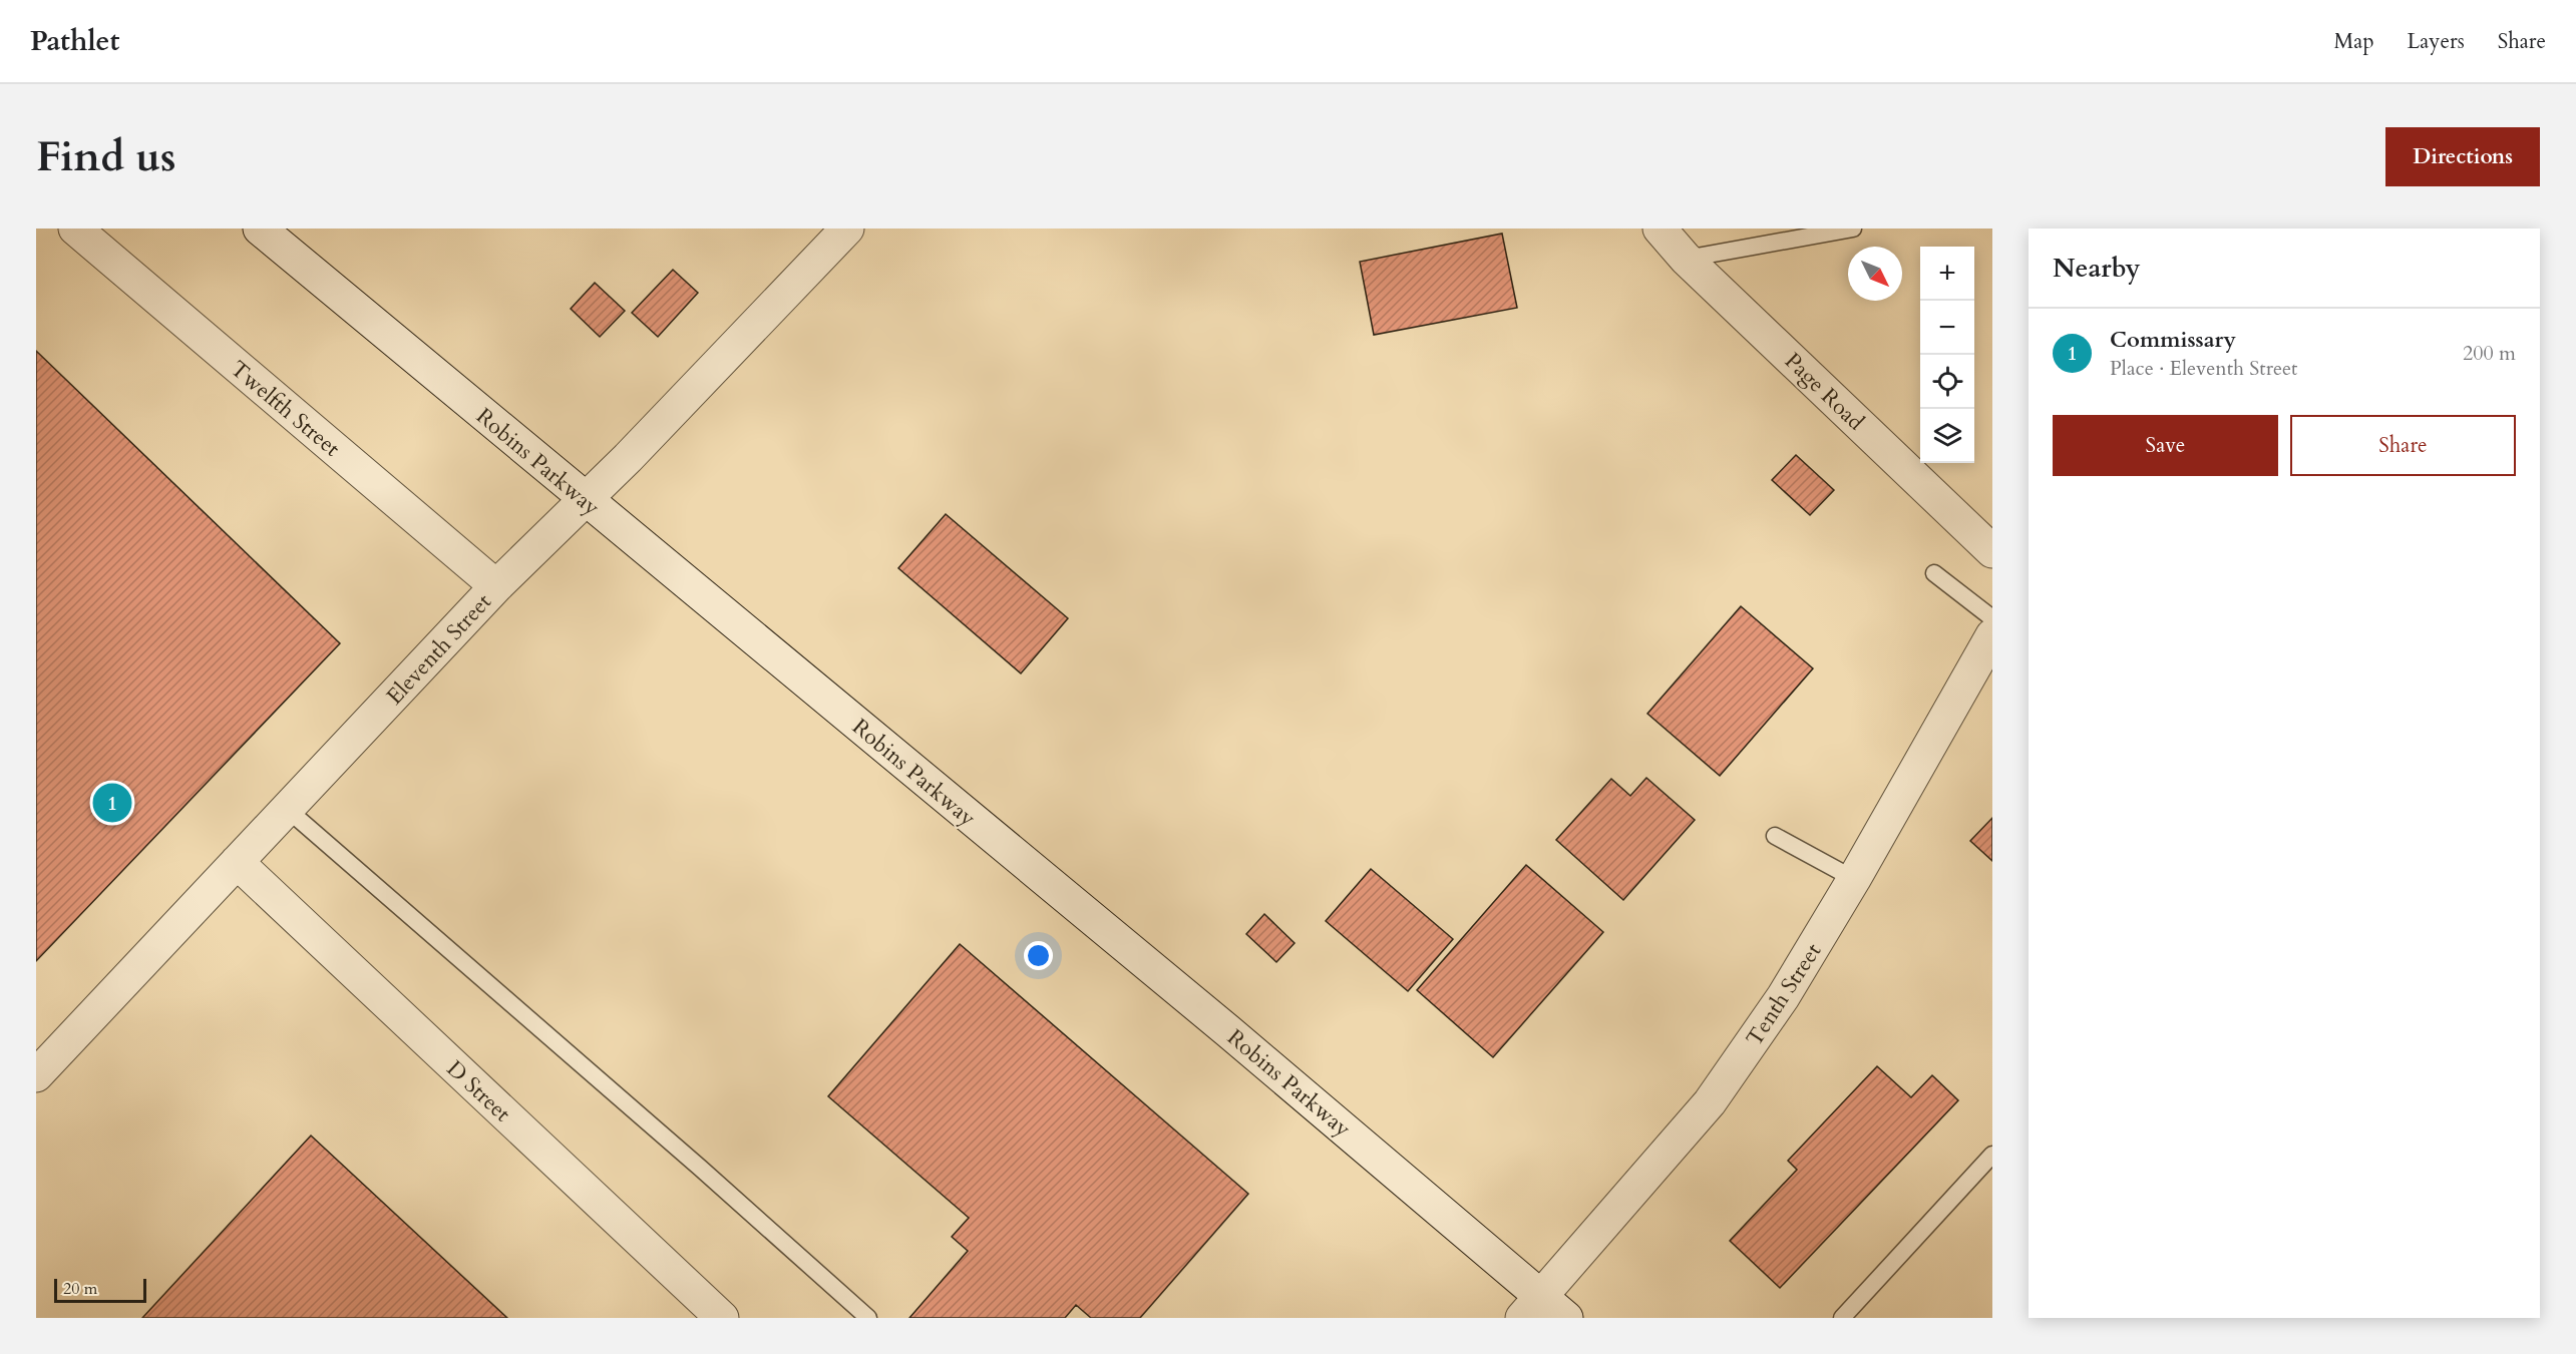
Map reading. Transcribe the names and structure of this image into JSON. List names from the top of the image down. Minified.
{"streets":{"street":["Page Road","Twelfth Street","Robins Parkway","Eleventh Street","Tenth Street","D Street"]},"crossings":[["Twelfth Street","Eleventh Street"],["Robins Parkway","Eleventh Street"],["Robins Parkway","Tenth Street"],["Eleventh Street","D Street"]],"scale_bar":"20 m","north":"bottom right","page":{"header":"Pathlet","nav":["Map","Layers","Share"],"buttons":["Directions",["Save","Share"]],"title":"Find us","heading":"Nearby","map_buttons":["+","−"],"list":[{"mark":"1","name":"Commissary","note":"Place · Eleventh Street","value":"200 m"}],"pins":"1","scale":"20 m"}}
